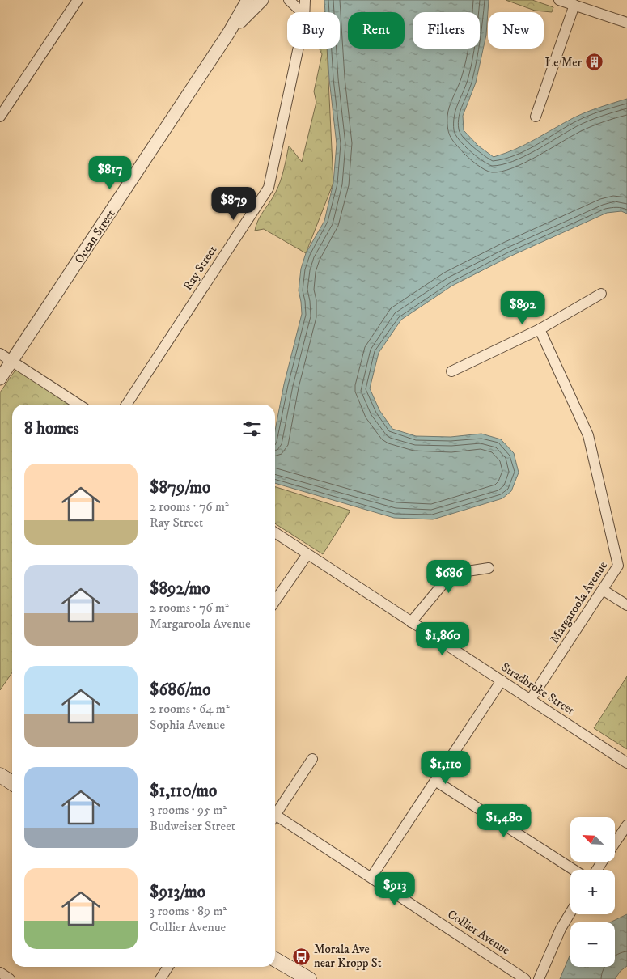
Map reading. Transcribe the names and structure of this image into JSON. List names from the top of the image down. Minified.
{"streets":{"street":["Ocean Street","Ray Street","Margaroola Avenue","Stradbroke Street","Collier Avenue"]},"crossings":[["Margaroola Avenue","Stradbroke Street"]],"places":{"building":["Le Mer"],"bus stop":["Morala Ave near Kropp St"]},"north":"top left","page":{"chip":["Buy","Rent","Filters","New"],"price":["$817","$879","$892","$686","$1,860","$1,110","$1,480","$913"],"heading":"8 homes","list":[{"name":"$879/mo","note":"2 rooms · 76 m² · Ray Street"},{"name":"$892/mo","note":"2 rooms · 76 m² · Margaroola Avenue"},{"name":"$686/mo","note":"2 rooms · 64 m² · Sophia Avenue"},{"name":"$1,110/mo","note":"3 rooms · 95 m² · Budweiser Street"},{"name":"$913/mo","note":"3 rooms · 89 m² · Collier Avenue"}],"map_buttons":["+","−"]}}
